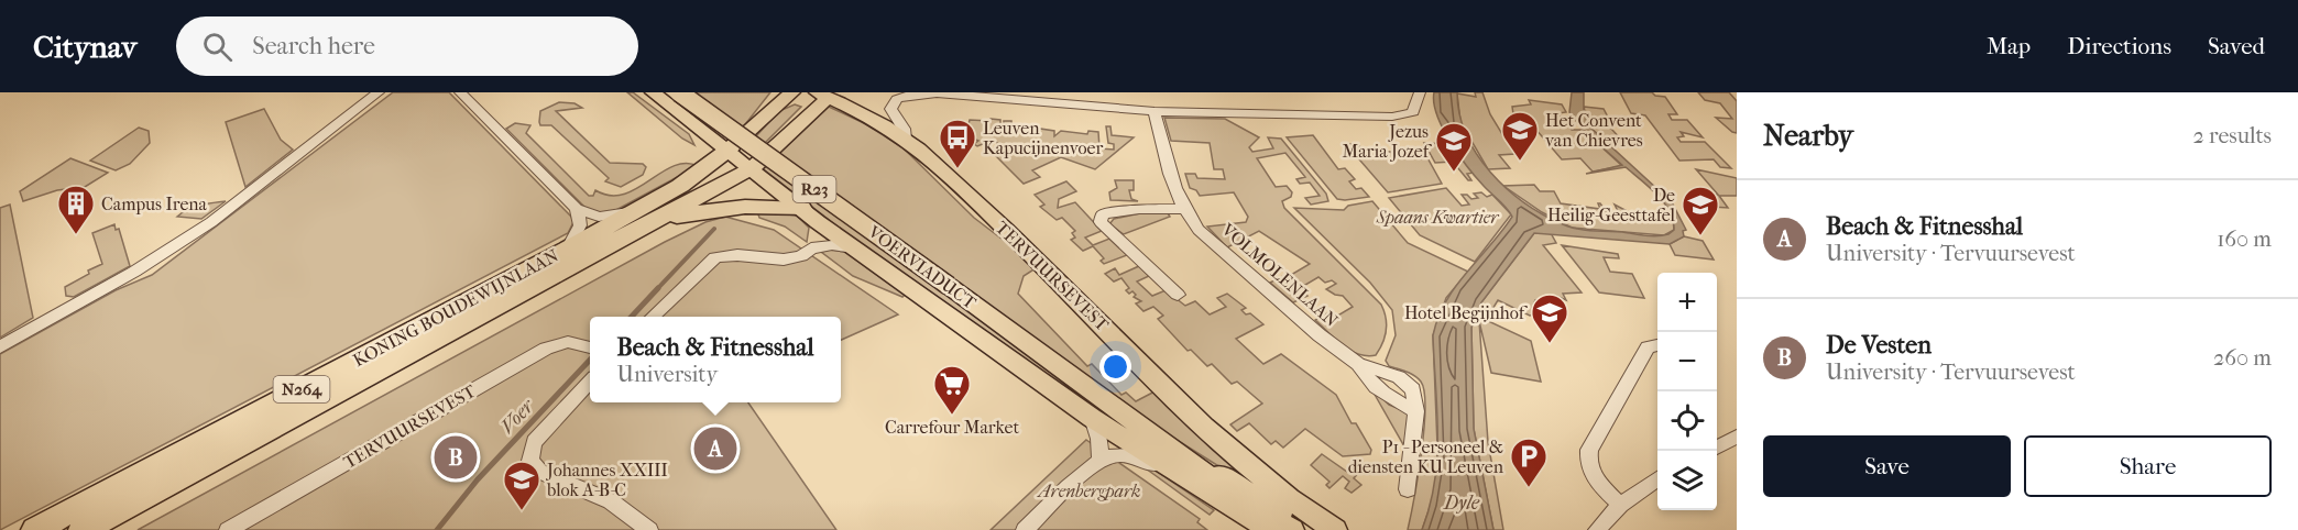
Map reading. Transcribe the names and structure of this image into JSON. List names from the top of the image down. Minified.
{"streets":{"highway":["KONING BOUDEWIJNLAAN","N264"],"main road":["R23","VOERVIADUCT","TERVUURSEVEST"],"street":["VOLMOLENLAAN"]},"crossings":[["R23","KONING BOUDEWIJNLAAN"],["R23","N264"],["KONING BOUDEWIJNLAAN","N264"]],"water":["Voer","Dyle"],"parks":["Spaans Kwartier","Arenbergpark"],"places":{"school or university":["Het Convent van Chievres","Jezus Maria Jozef","De Heilig-Geesttafel","Hotel Begijnhof","Johannes XXIII blok A-B-C"],"bus stop":["Leuven Kapucijnenvoer"],"building":["Campus Irena"],"supermarket":["Carrefour Market"],"parking":["P1 - Personeel & diensten KU Leuven"]},"page":{"header":"Citynav","search":"Search here","nav":["Map","Directions","Saved"],"heading":["Nearby","2 results"],"list":[{"mark":"A","name":"Beach & Fitnesshal","note":"University · Tervuursevest","value":"160 m"},{"mark":"B","name":"De Vesten","note":"University · Tervuursevest","value":"260 m"}],"map_buttons":["+","−"],"popup":["Beach & Fitnesshal","University"],"buttons":["Save","Share"],"pins":["A","B"]}}
